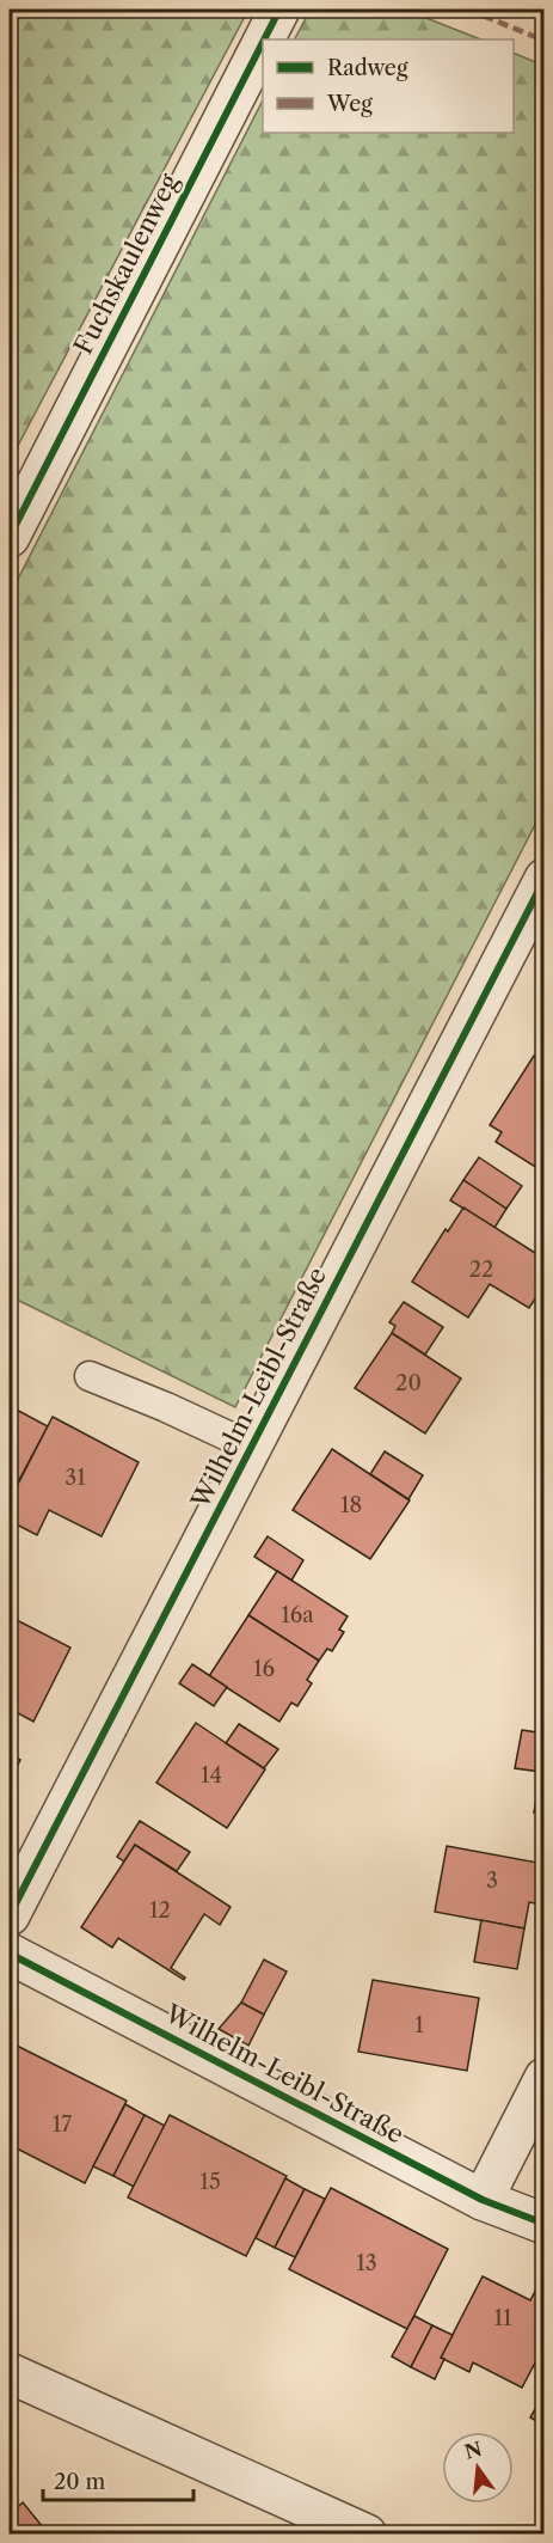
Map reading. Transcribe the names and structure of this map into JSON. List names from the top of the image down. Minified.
{"streets":{"street":["Fuchskaulenweg","Wilhelm-Leibl-Straße"]},"house_numbers":["22","20","31","18","16a","16","14","3","12","1","17","15","13","11"],"legend":["Radweg","Weg"],"scale_bar":"20 m","north":"top"}
